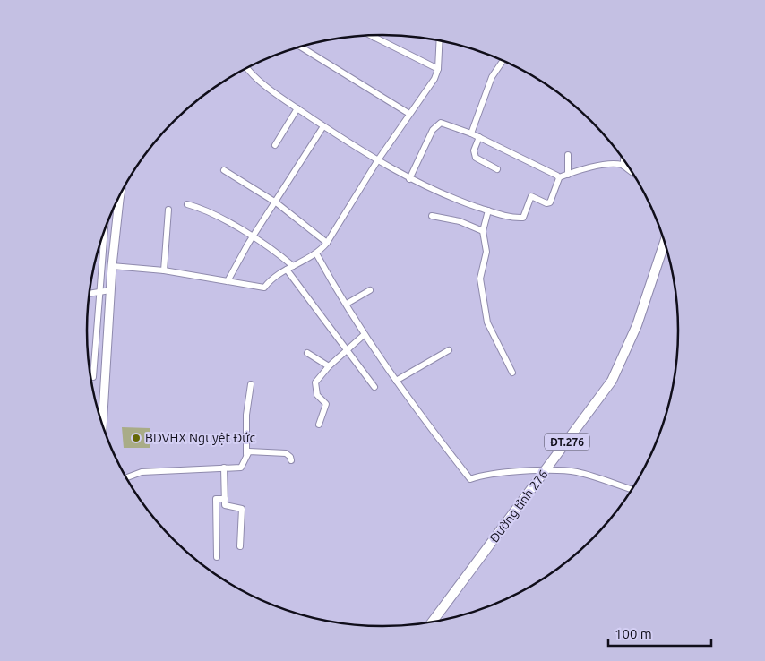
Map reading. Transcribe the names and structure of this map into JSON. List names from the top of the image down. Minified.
{"streets":{"main road":["ĐT.276","Đường tỉnh 276"]},"places":["BDVHX Nguyệt Đức"],"scale_bar":"100 m"}
